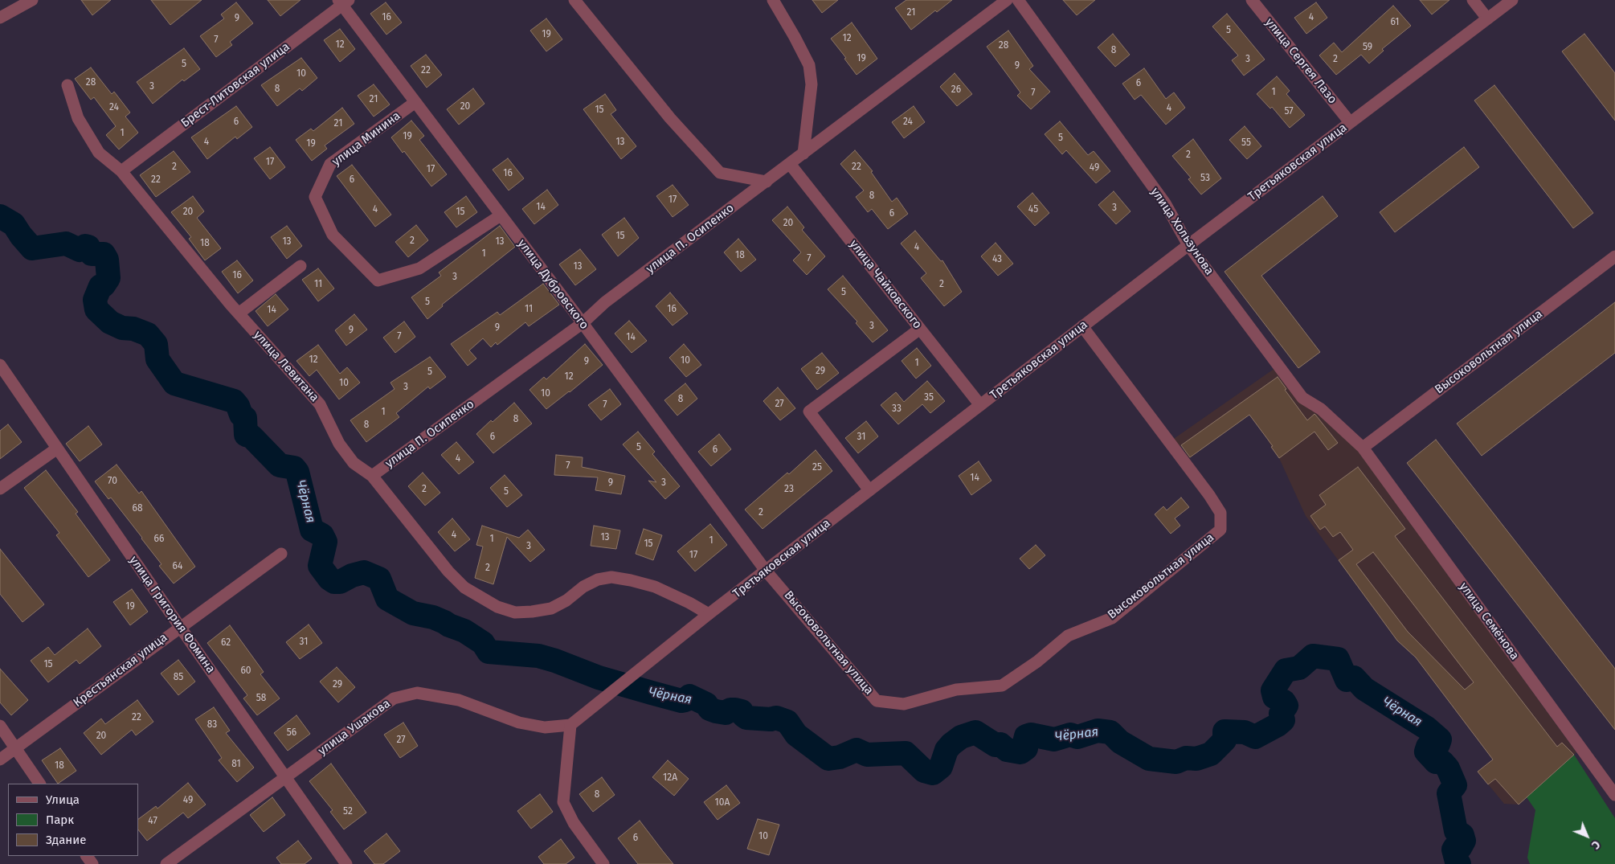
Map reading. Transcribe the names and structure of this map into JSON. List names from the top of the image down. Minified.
{"streets":{"street":["улица Сергея Лазо","Брест-Литовская улица","улица Минина","Третьяковская улица","улица Хользунова","улица П. Осипенко","улица Дубровского","улица Чайковского","Высоковольтная улица","улица Левитана","улица Григория Фомина","улица Семёнова","Крестьянская улица","улица Ушакова"]},"crossings":[["улица Сергея Лазо","Третьяковская улица"],["Брест-Литовская улица","улица Дубровского"],["Брест-Литовская улица","улица Левитана"],["улица Минина","улица Дубровского"],["Третьяковская улица","улица Хользунова"],["Третьяковская улица","улица Дубровского"],["Третьяковская улица","улица Чайковского"],["Третьяковская улица","Высоковольтная улица"],["Третьяковская улица","улица Левитана"],["Третьяковская улица","улица Ушакова"],["улица Хользунова","Высоковольтная улица"],["улица Хользунова","улица Семёнова"],["улица П. Осипенко","улица Дубровского"],["улица П. Осипенко","улица Чайковского"],["улица П. Осипенко","улица Левитана"],["улица Дубровского","Высоковольтная улица"],["Высоковольтная улица","улица Семёнова"],["улица Григория Фомина","Крестьянская улица"],["улица Григория Фомина","улица Ушакова"]],"water":["Чёрная"],"house_numbers":["21","16","4","9","61","5","19","12","7","12","28","59","8","19","3","2","5","9","22","10","28","6","3","8","26","1","7","21","20","24","4","15","57","6","24","21","1","19","5","4","13","55","19","2","17","2","22","49","17","16","53","22","6","8","17","14","3","4","45","20","15","6","20","15","2","13","13","18","4","1","18","7","43","13","16","3","11","2","5","5","11","16","14","3","9","9","7","14","12","10","9","1","29","5","12","10","3","10","35","8","27","7","33","1","8","8","6","31","5","6","4","7","25","14","70","9","3","2","23","5","68","2","4","13","66","1","1","15","3","17","64","2","19","31","62","15","60","85","29","58","22","83","56","20","27","81","18","12А","8","49","10А","52","47","10","6"],"legend":["Улица","Парк","Здание"],"north":"bottom right"}
